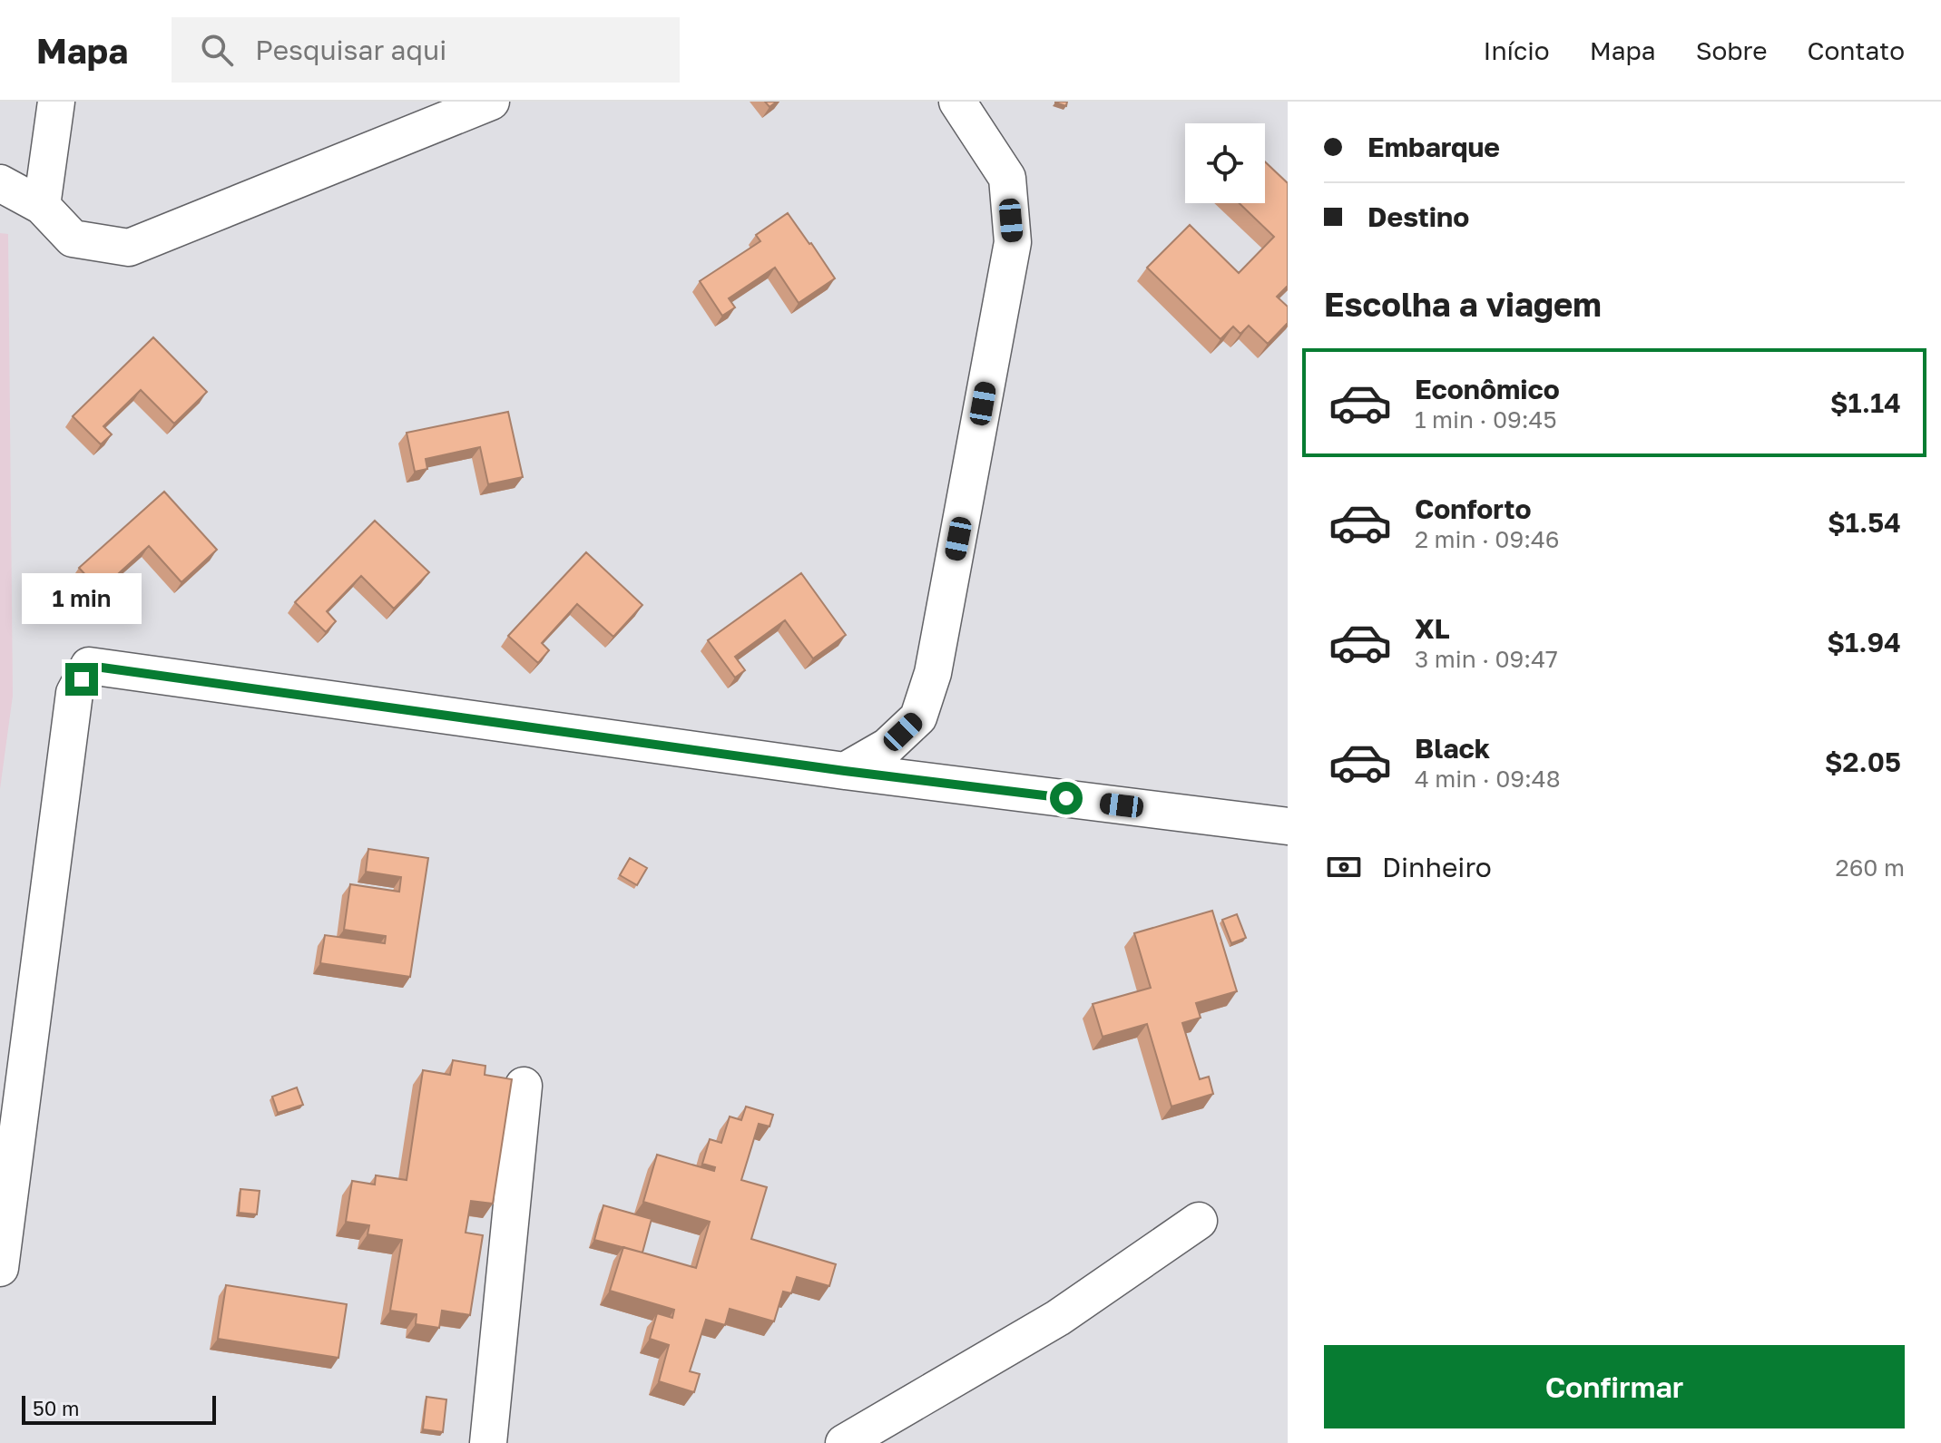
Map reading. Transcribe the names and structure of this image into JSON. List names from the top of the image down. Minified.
{"scale_bar":"50 m","page":{"header":"Mapa","search":"Pesquisar aqui","nav":["Início","Mapa","Sobre","Contato"],"banner":["Embarque","Destino"],"heading":"Escolha a viagem","list":[{"name":"Econômico","note":"1 min · 09:45","value":"$1.14"},{"name":"Conforto","note":"2 min · 09:46","value":"$1.54"},{"name":"XL","note":"3 min · 09:47","value":"$1.94"},{"name":"Black","note":"4 min · 09:48","value":"$2.05"}],"bubble":"1 min","pay":["Dinheiro","260 m"],"buttons":"Confirmar","scale":"50 m"}}
